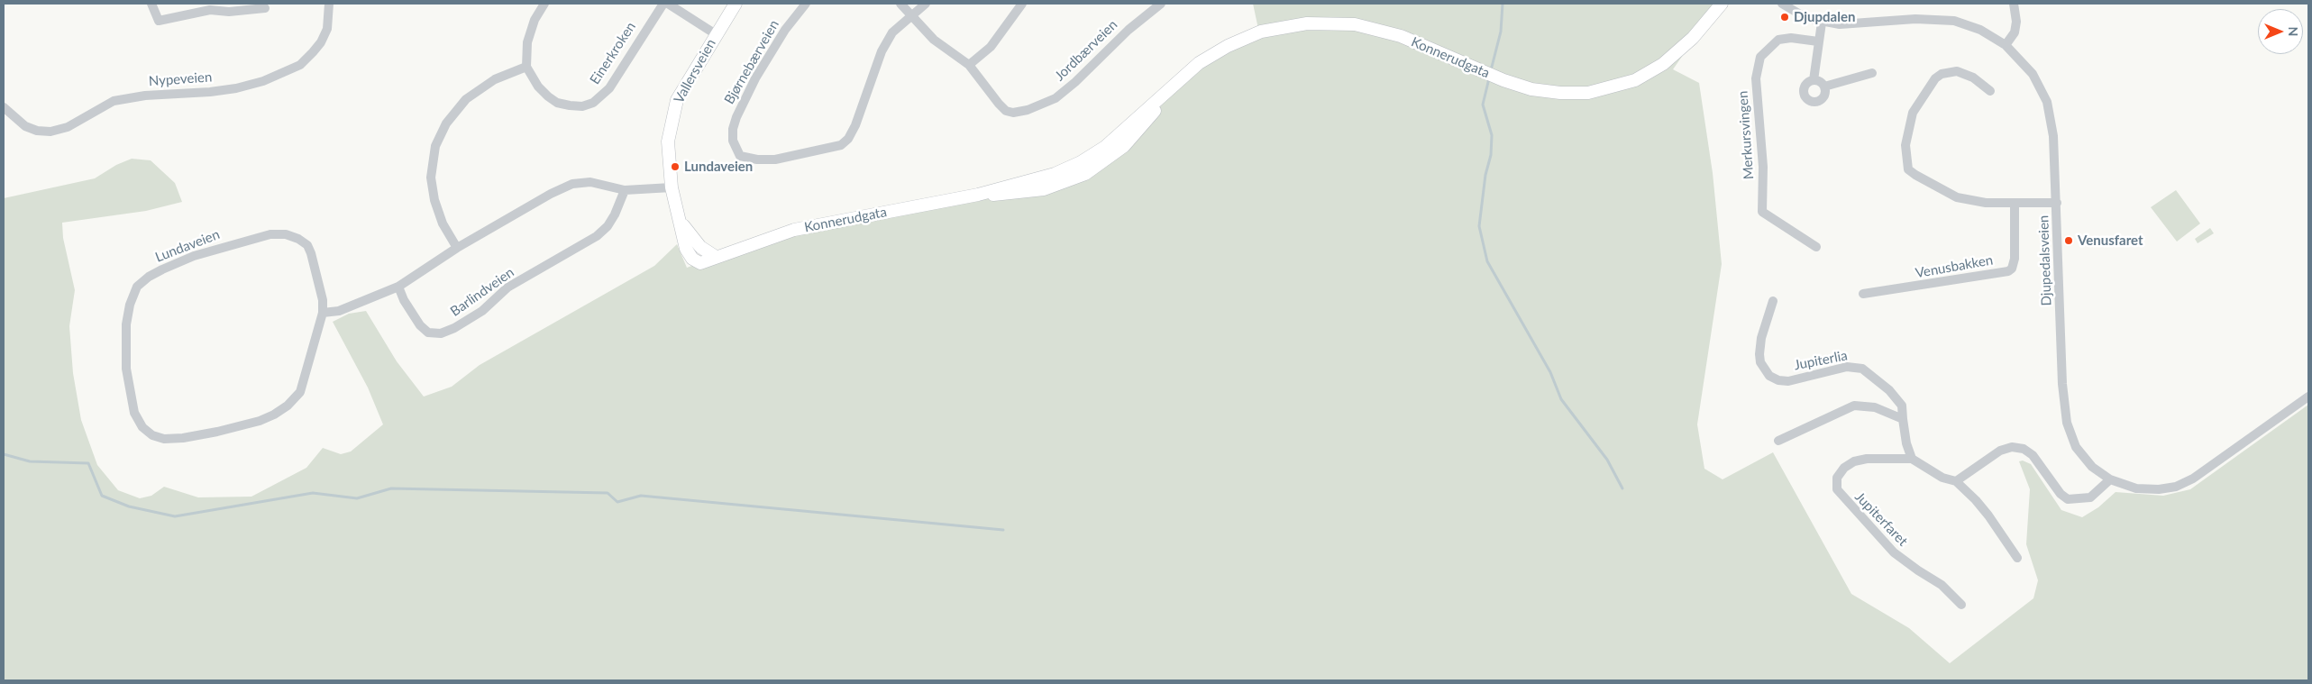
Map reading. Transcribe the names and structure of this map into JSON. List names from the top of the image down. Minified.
{"streets":{"main road":["Konnerudgata","Vallersveien"],"street":["Jordbærveien","Einerkroken","Bjørnebærveien","Nypeveien","Merkursvingen","Lundaveien","Djupedalsveien","Venusbakken","Barlindveien","Jupiterlia","Jupiterfaret"]},"crossings":[["Konnerudgata","Vallersveien"],["Jupiterlia","Jupiterfaret"]],"places":["Djupdalen","Lundaveien","Venusfaret"],"north":"right"}
